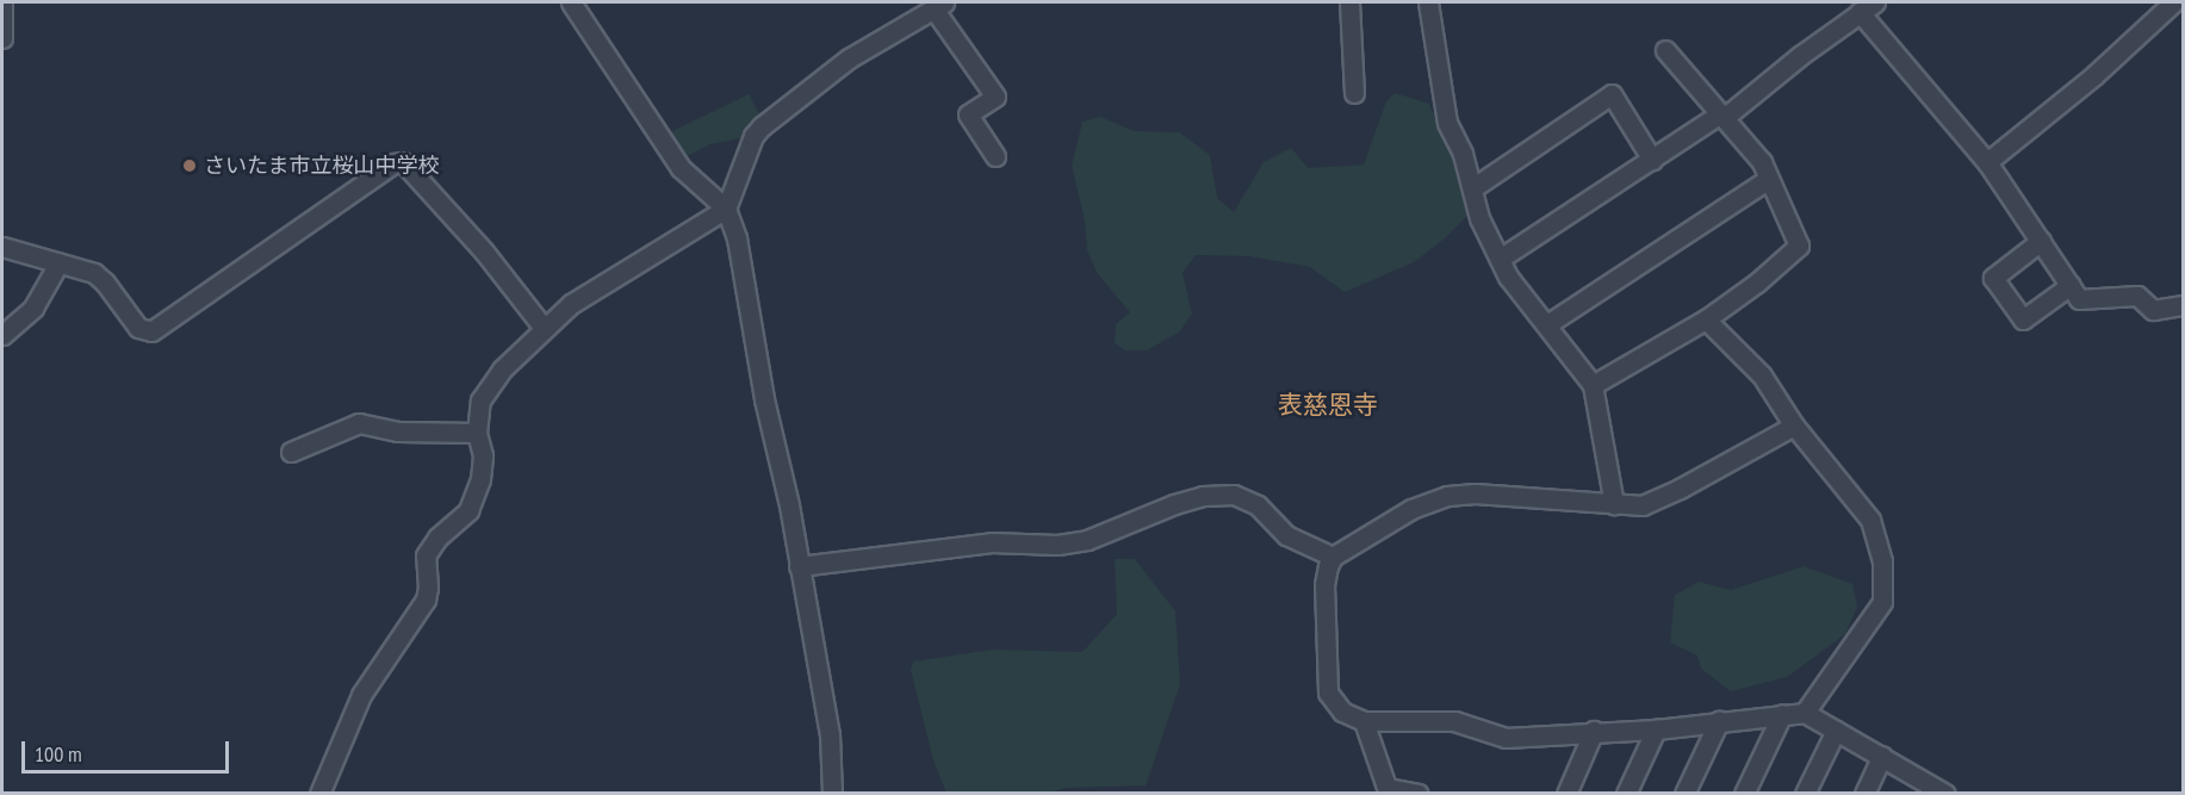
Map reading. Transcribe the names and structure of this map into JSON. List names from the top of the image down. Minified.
{"districts":["表慈恩寺"],"places":["さいたま市立桜山中学校"],"scale_bar":"100 m"}
